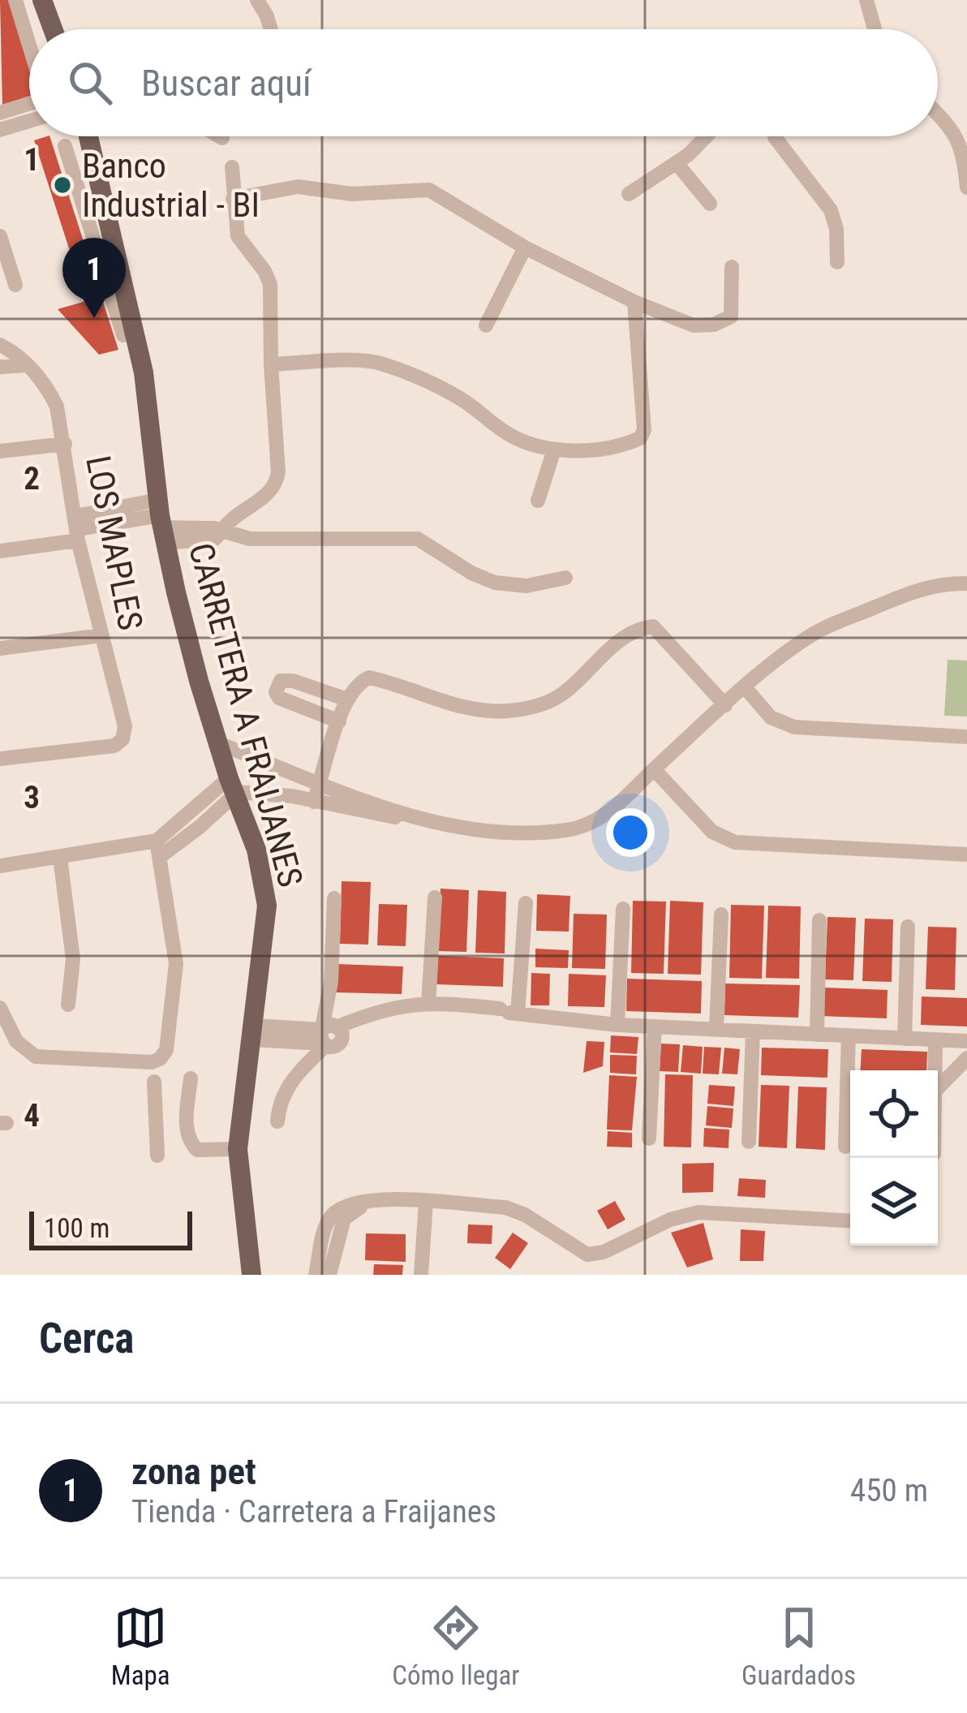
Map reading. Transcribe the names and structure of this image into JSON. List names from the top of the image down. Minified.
{"streets":{"main road":["CARRETERA A FRAIJANES"],"street":["LOS MAPLES"]},"places":["Banco Industrial - BI"],"scale_bar":"100 m","page":{"search":"Buscar aquí","pins":"1","scale":"100 m","heading":"Cerca","list":[{"mark":"1","name":"zona pet","note":"Tienda · Carretera a Fraijanes","value":"450 m"}],"nav":["Mapa","Cómo llegar","Guardados"]},"grid":{"rows":["1","2","3","4"]}}
